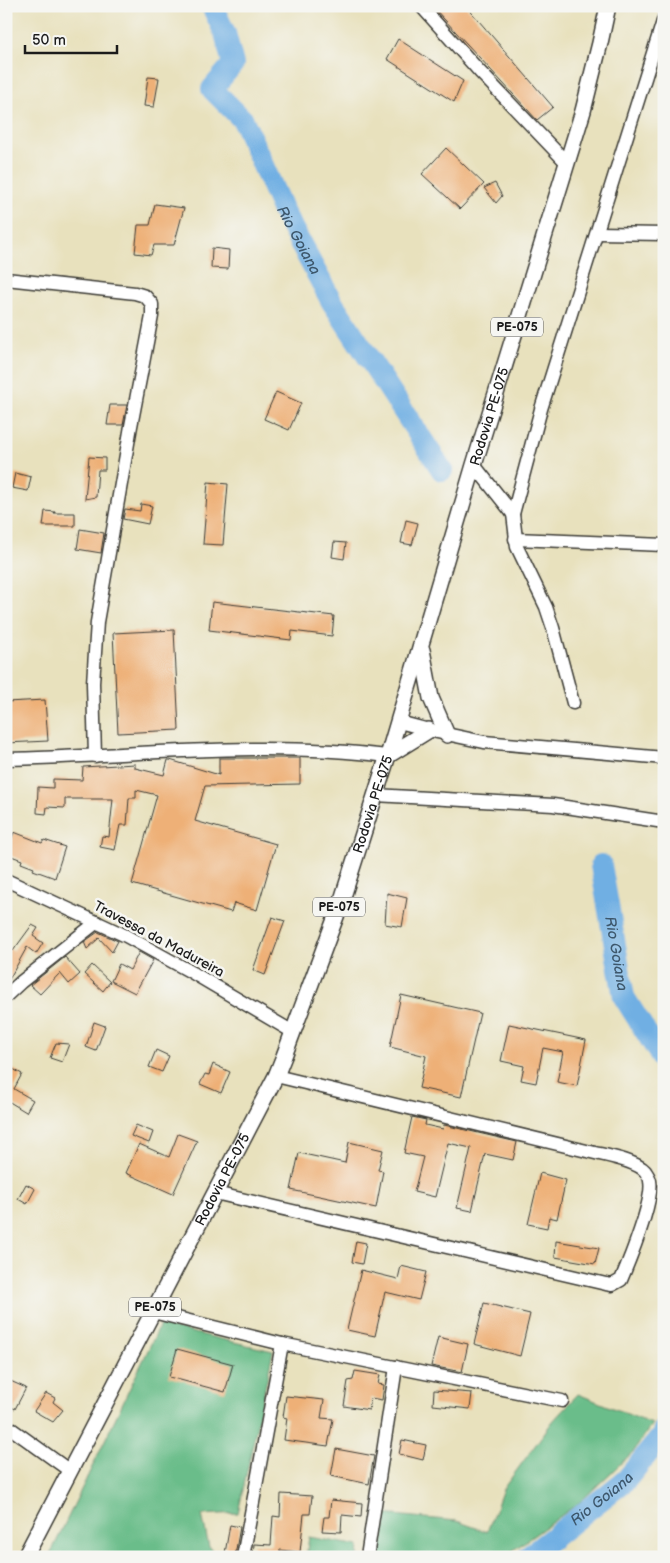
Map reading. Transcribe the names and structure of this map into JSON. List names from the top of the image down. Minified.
{"streets":{"main road":["PE-075","Rodovia PE-075"],"street":["Travessa da Madureira"]},"crossings":[["Rodovia PE-075","Travessa da Madureira"]],"water":["Rio Goiana"],"scale_bar":"50 m"}
